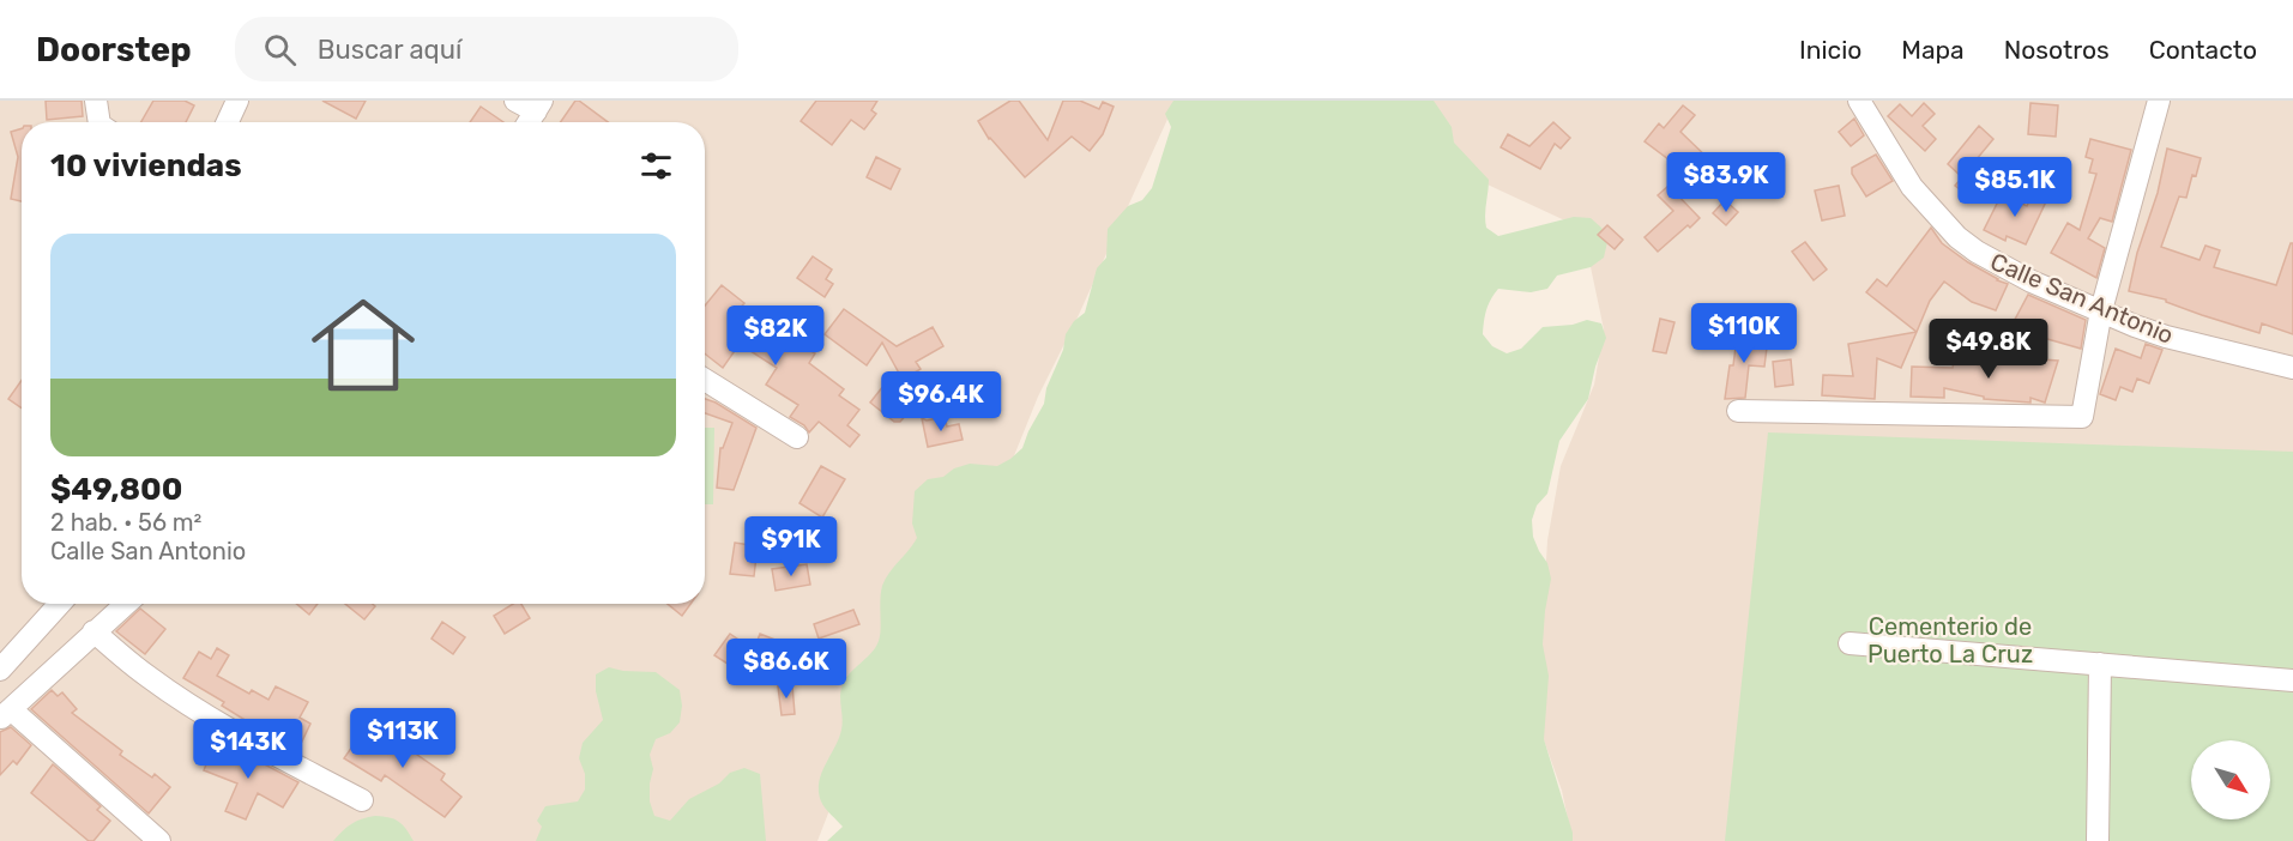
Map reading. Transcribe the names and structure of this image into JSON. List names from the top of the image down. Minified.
{"streets":{"street":["Calle San Antonio"]},"parks":["Cementerio de Puerto La Cruz"],"north":"bottom right","page":{"header":"Doorstep","search":"Buscar aquí","nav":["Inicio","Mapa","Nosotros","Contacto"],"heading":"10 viviendas","price":["$83.9K","$85.1K","$110K","$82K","$49.8K","$96.4K","$91K","$86.6K","$113K","$143K"],"list":[{"name":"$49,800","note":"2 hab. · 56 m² · Calle San Antonio"}]}}
